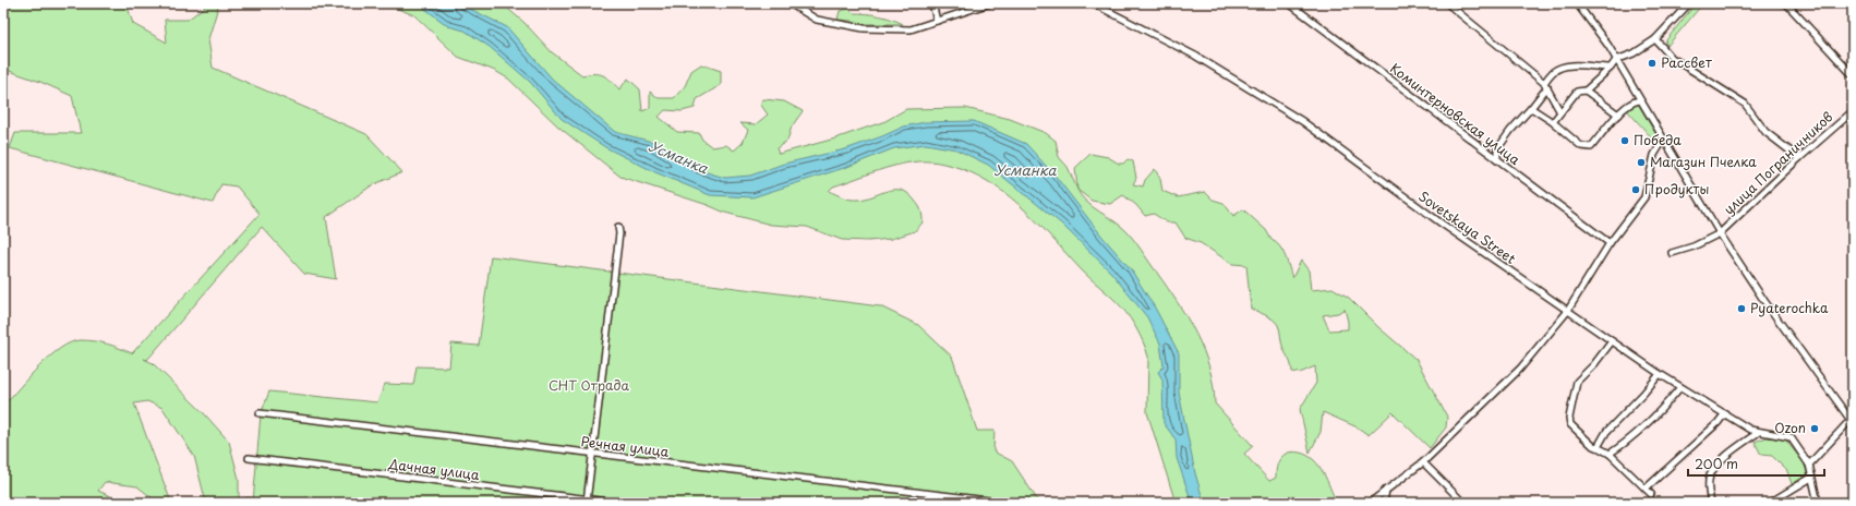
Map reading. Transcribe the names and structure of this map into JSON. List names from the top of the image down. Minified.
{"streets":{"street":["Коминтерновская улица","улица Пограничников","Sovetskaya Street","Речная улица","Дачная улица"]},"water":["Усманка"],"parks":["СНТ Отрада"],"places":["Рассвет","Победа","Магазин Пчелка","Продукты","Pyaterochka","Ozon"],"scale_bar":"200 m"}
